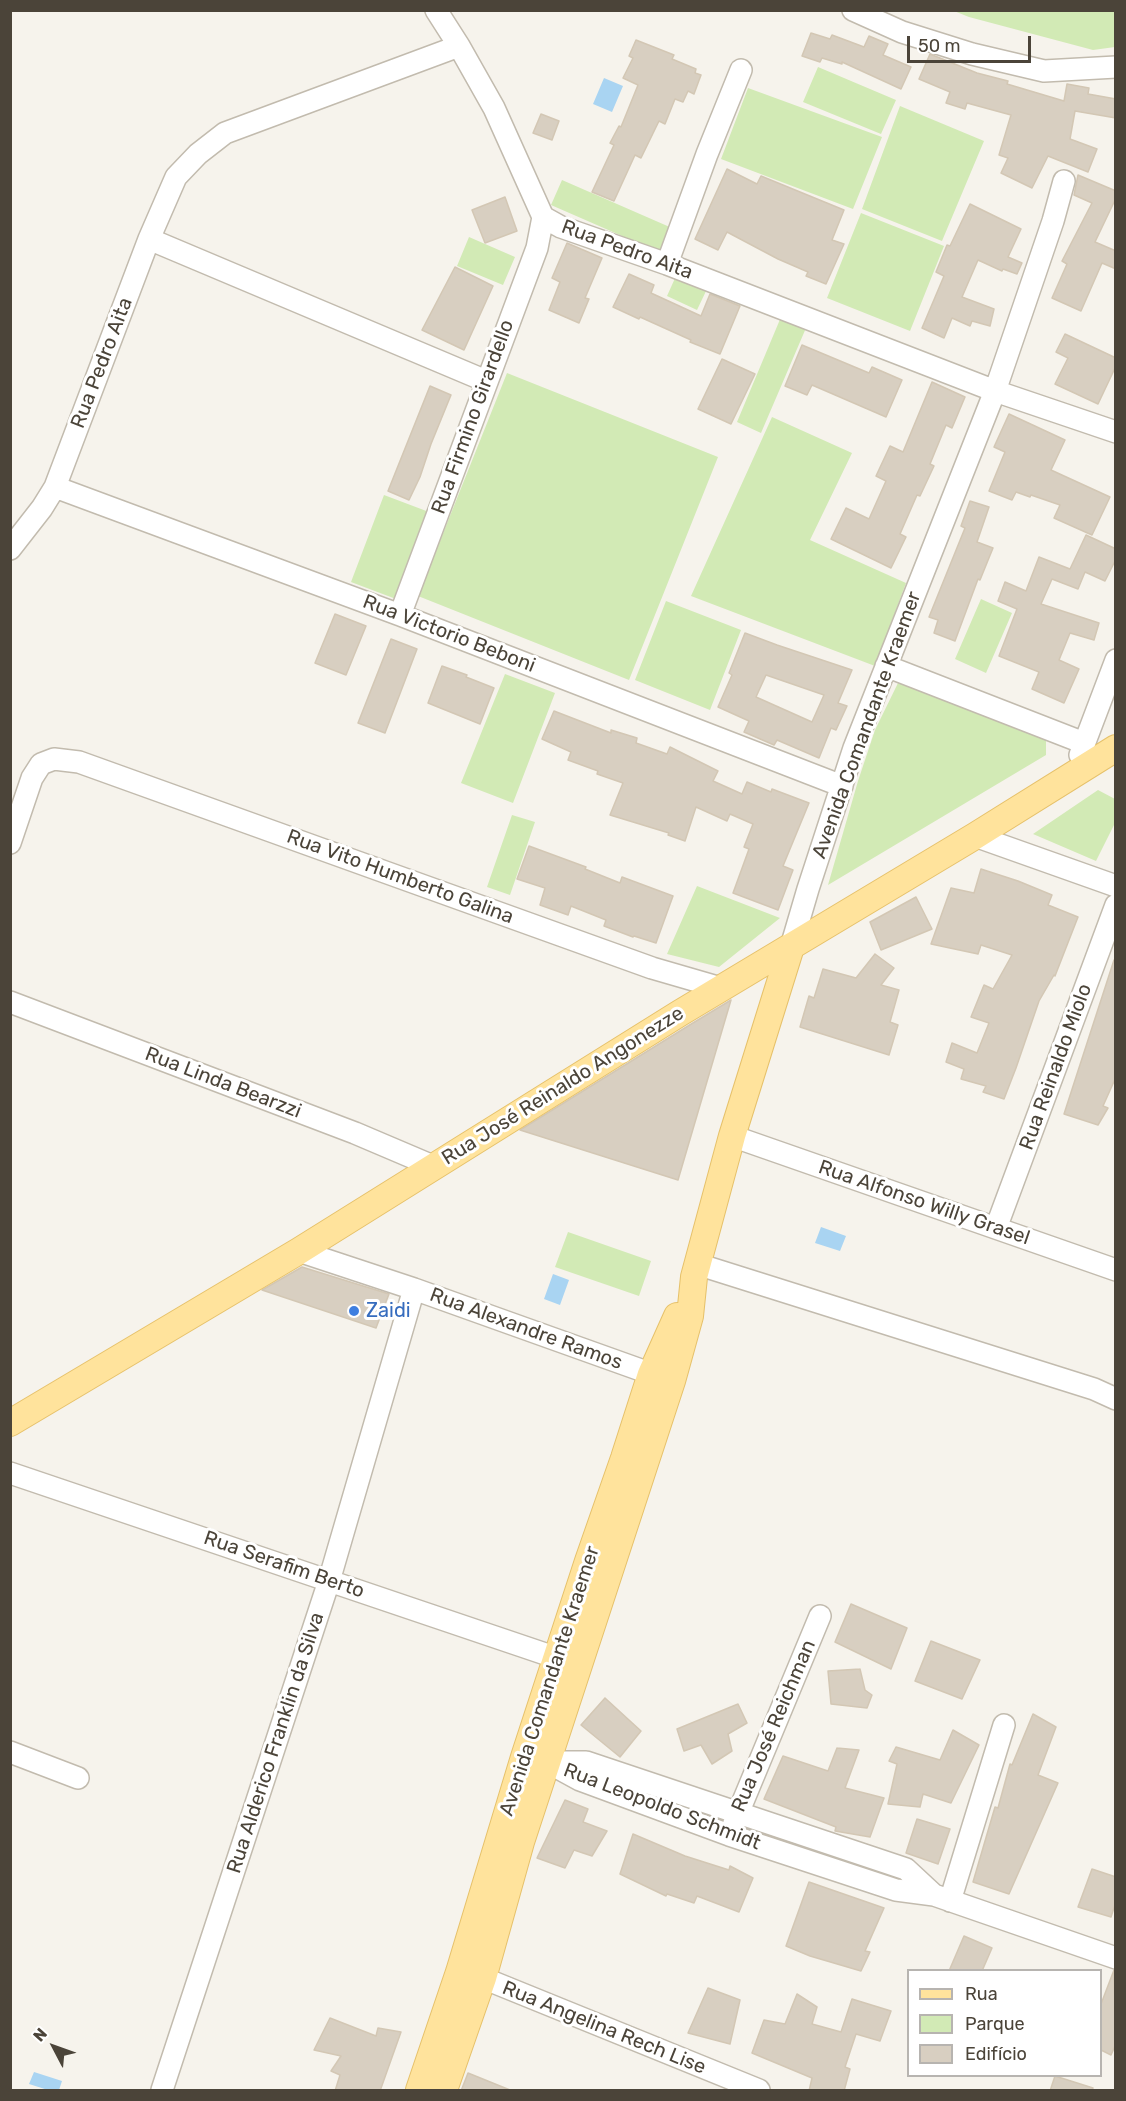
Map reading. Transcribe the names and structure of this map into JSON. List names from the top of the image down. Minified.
{"streets":{"main road":["Avenida Comandante Kraemer","Rua José Reinaldo Angonezze"],"street":["Rua Pedro Aita","Rua Firmino Girardello","Rua Victorio Beboni","Rua Vito Humberto Galina","Rua Reinaldo Miolo","Rua Linda Bearzzi","Rua Alfonso Willy Grasel","Rua Alexandre Ramos","Rua Serafim Berto","Rua José Reichman","Rua Alderico Franklin da Silva","Rua Leopoldo Schmidt","Rua Angelina Rech Lise"]},"crossings":[["Rua Pedro Aita","Rua Firmino Girardello"],["Rua Pedro Aita","Rua Victorio Beboni"],["Rua Pedro Aita","Avenida Comandante Kraemer"],["Rua Firmino Girardello","Rua Victorio Beboni"],["Rua Victorio Beboni","Avenida Comandante Kraemer"],["Avenida Comandante Kraemer","Rua José Reinaldo Angonezze"],["Avenida Comandante Kraemer","Rua Alfonso Willy Grasel"],["Avenida Comandante Kraemer","Rua Alexandre Ramos"],["Avenida Comandante Kraemer","Rua Serafim Berto"],["Avenida Comandante Kraemer","Rua Leopoldo Schmidt"],["Avenida Comandante Kraemer","Rua Angelina Rech Lise"],["Rua Vito Humberto Galina","Rua José Reinaldo Angonezze"],["Rua Reinaldo Miolo","Rua Alfonso Willy Grasel"],["Rua Linda Bearzzi","Rua José Reinaldo Angonezze"],["Rua José Reinaldo Angonezze","Rua Alexandre Ramos"],["Rua Alexandre Ramos","Rua Alderico Franklin da Silva"],["Rua Serafim Berto","Rua Alderico Franklin da Silva"],["Rua José Reichman","Rua Leopoldo Schmidt"]],"places":["Zaidi"],"legend":["Rua","Parque","Edifício"],"scale_bar":"50 m","north":"top left"}
